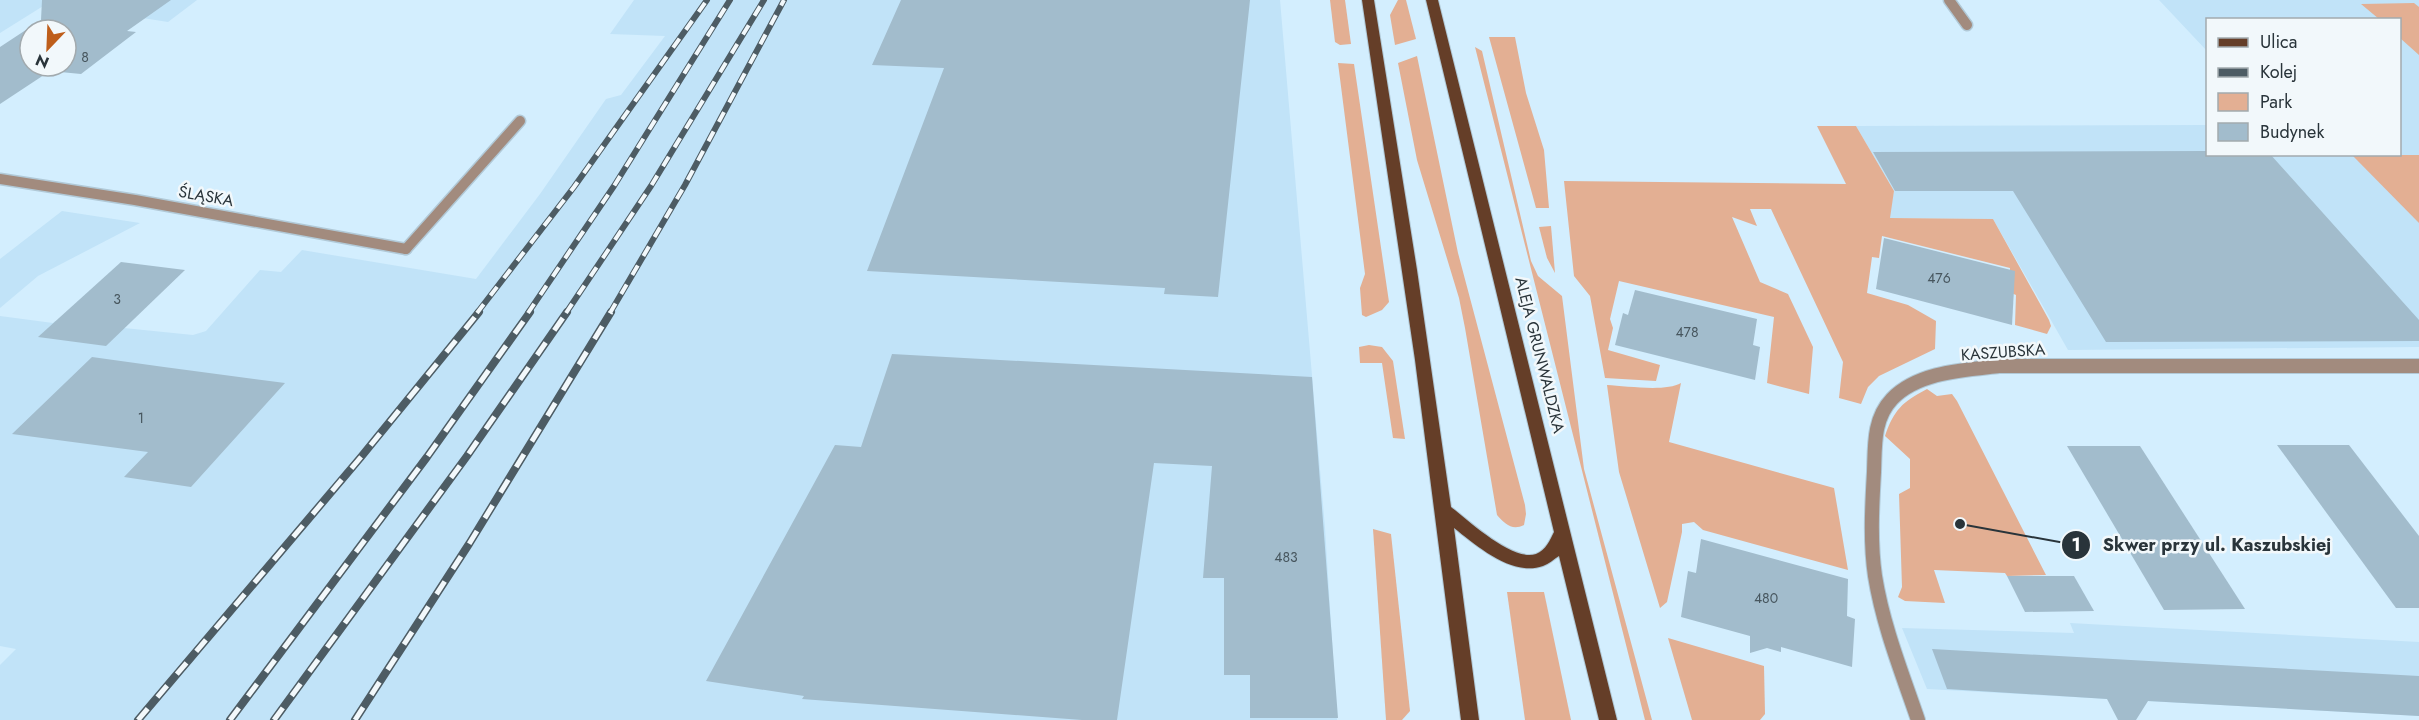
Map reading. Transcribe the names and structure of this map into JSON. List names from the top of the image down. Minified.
{"streets":{"main road":["ALEJA GRUNWALDZKA"],"street":["ŚLĄSKA","KASZUBSKA"]},"places":["Skwer przy ul. Kaszubskiej"],"house_numbers":["8","476","3","478","1","483","480"],"legend":["Ulica","Kolej","Park","Budynek"],"north":"bottom left"}
